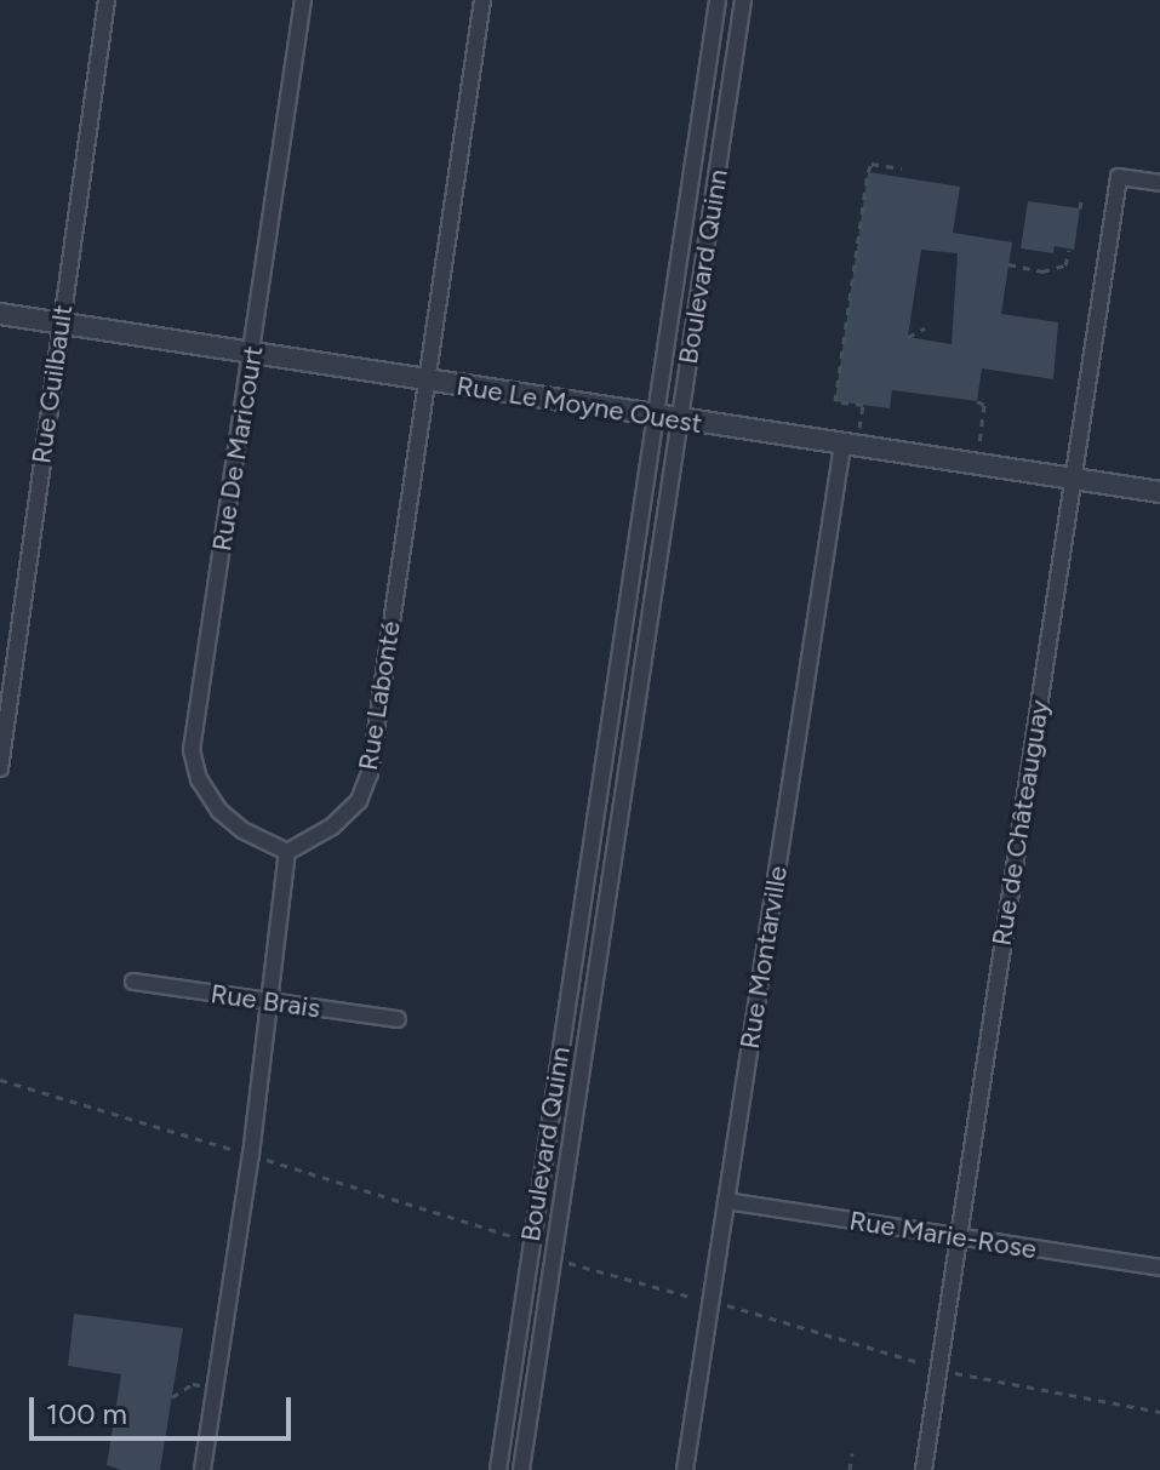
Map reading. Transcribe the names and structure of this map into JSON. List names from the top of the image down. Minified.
{"streets":{"street":["Boulevard Quinn","Rue Guilbault","Rue Le Moyne Ouest","Rue De Maricourt","Rue Labonté","Rue de Châteauguay","Rue Montarville","Rue Brais","Rue Marie-Rose"]},"crossings":[["Boulevard Quinn","Rue Le Moyne Ouest"],["Rue Guilbault","Rue Le Moyne Ouest"],["Rue Le Moyne Ouest","Rue De Maricourt"],["Rue Le Moyne Ouest","Rue Labonté"],["Rue Le Moyne Ouest","Rue de Châteauguay"],["Rue Le Moyne Ouest","Rue Montarville"],["Rue De Maricourt","Rue Labonté"],["Rue de Châteauguay","Rue Marie-Rose"],["Rue Montarville","Rue Marie-Rose"]],"scale_bar":"100 m"}
